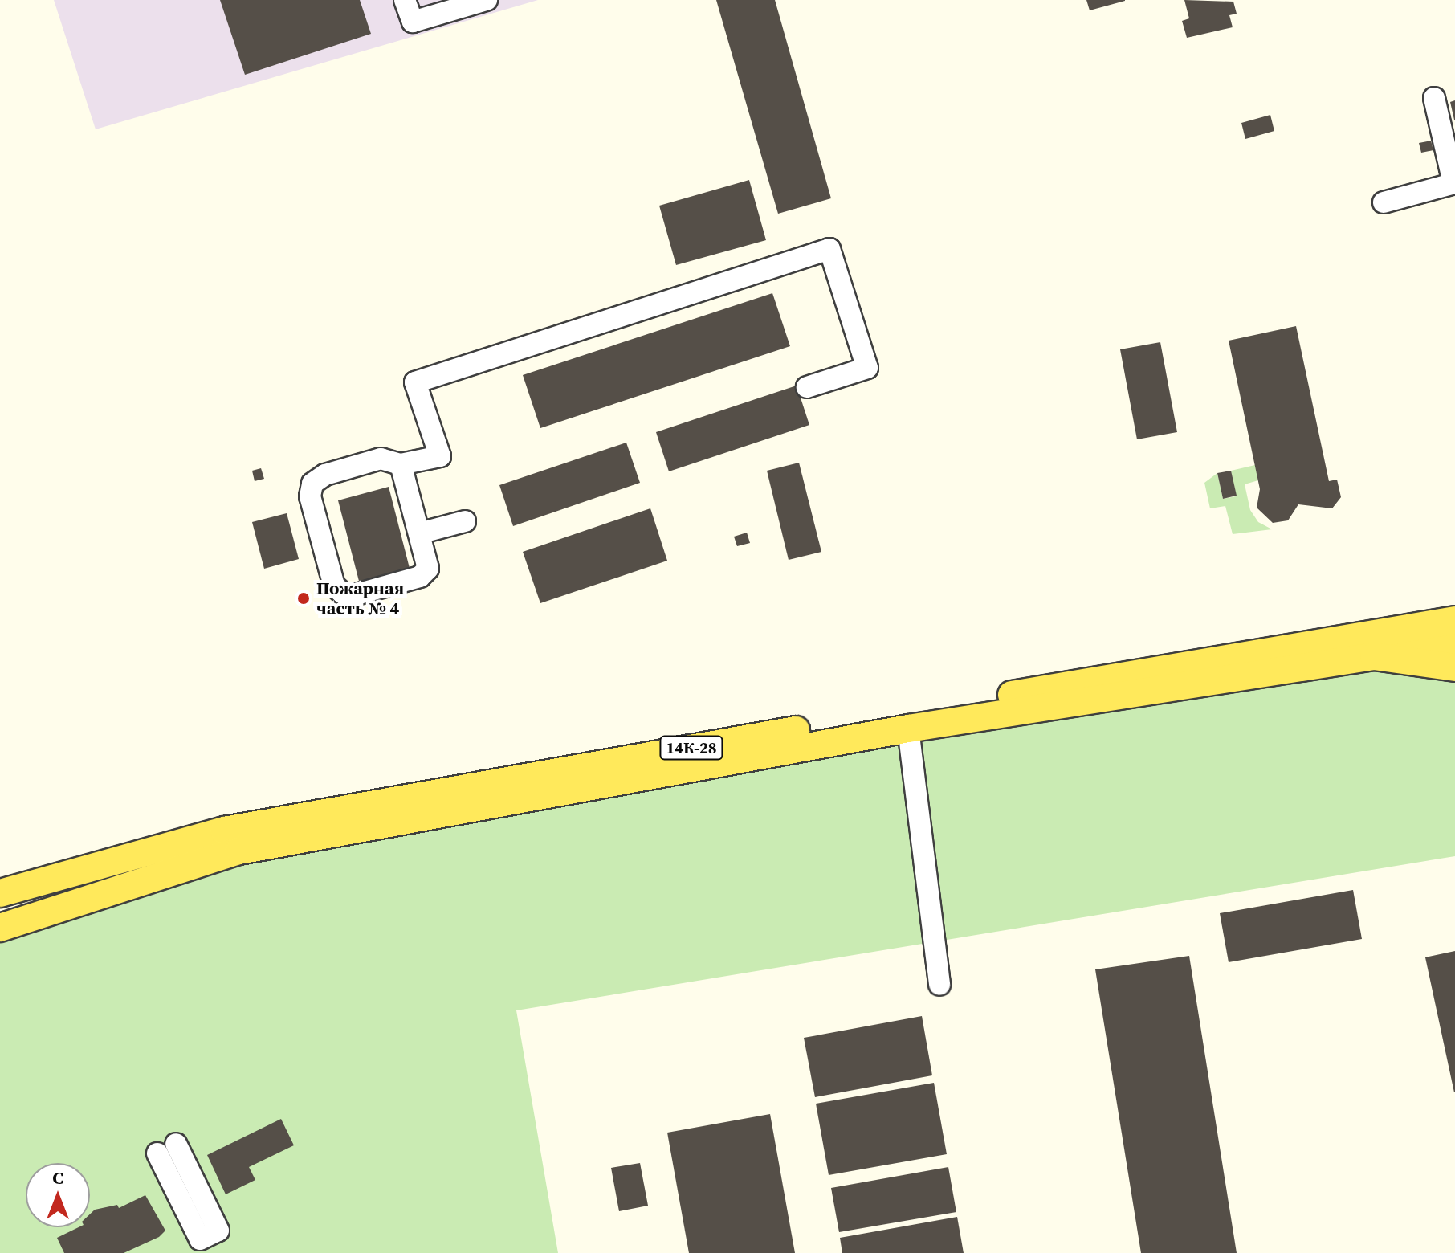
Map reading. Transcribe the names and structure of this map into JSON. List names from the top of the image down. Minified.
{"streets":{"main road":["14К-28"]},"places":["Пожарная часть № 4"],"north":"top"}
